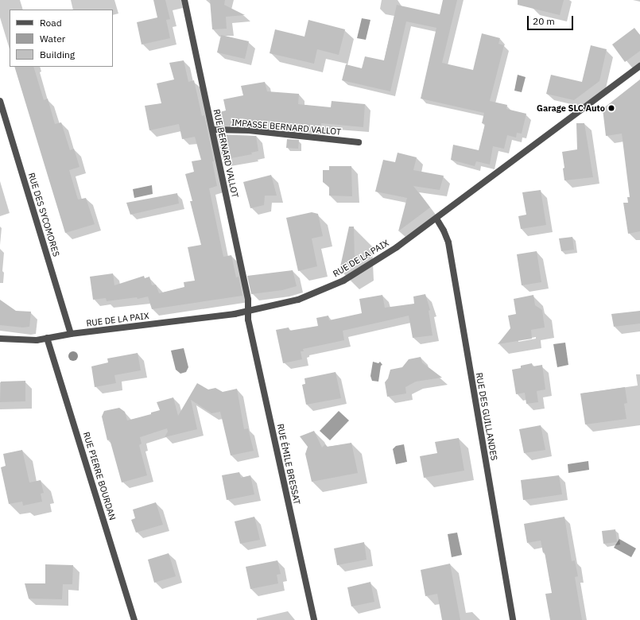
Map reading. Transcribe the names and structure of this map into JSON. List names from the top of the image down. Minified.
{"streets":{"street":["IMPASSE BERNARD VALLOT","RUE BERNARD VALLOT","RUE DES SYCOMORES","RUE DE LA PAIX","RUE DES GUILLANDES","RUE ÉMILE BRESSAT","RUE PIERRE BOURDAN"]},"crossings":[["IMPASSE BERNARD VALLOT","RUE BERNARD VALLOT"],["RUE BERNARD VALLOT","RUE DE LA PAIX"],["RUE BERNARD VALLOT","RUE ÉMILE BRESSAT"],["RUE DES SYCOMORES","RUE DE LA PAIX"],["RUE DE LA PAIX","RUE DES GUILLANDES"],["RUE DE LA PAIX","RUE ÉMILE BRESSAT"],["RUE DE LA PAIX","RUE PIERRE BOURDAN"]],"places":["Garage SLC Auto"],"legend":["Road","Water","Building"],"scale_bar":"20 m"}
